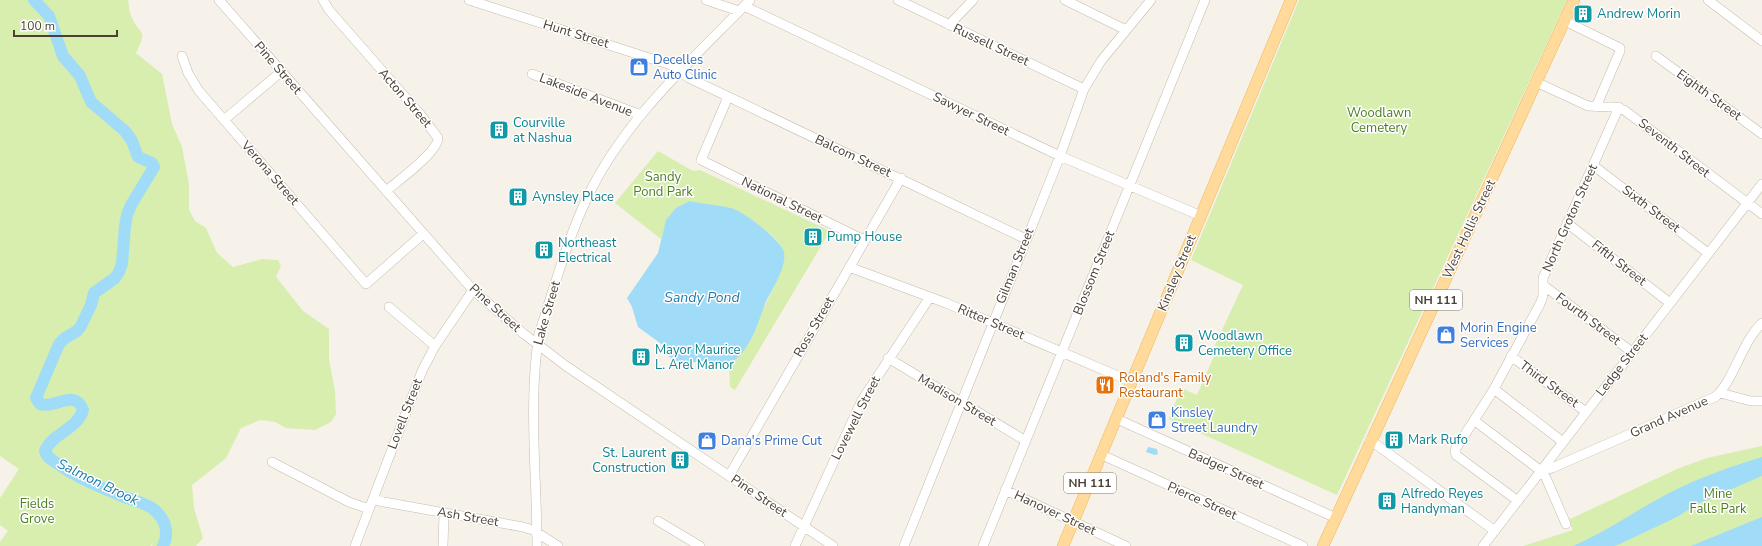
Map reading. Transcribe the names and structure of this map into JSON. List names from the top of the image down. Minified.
{"streets":{"main road":["West Hollis Street","Kinsley Street","NH 111"],"street":["Hunt Street","Russell Street","Pine Street","Lakeside Avenue","Eighth Street","Acton Street","Sawyer Street","Seventh Street","Balcom Street","Verona Street","National Street","Sixth Street","North Groton Street","Fifth Street","Gilman Street","Blossom Street","Lake Street","Fourth Street","Ritter Street","Ross Street","Ledge Street","Third Street","Madison Street","Lovell Street","Grand Avenue","Lovewell Street","Badger Street","Pierce Street","Hanover Street","Ash Street"]},"crossings":[["Hunt Street","Balcom Street"],["Hunt Street","Lake Street"],["Russell Street","Gilman Street"],["Pine Street","Acton Street"],["Pine Street","Verona Street"],["Pine Street","Lake Street"],["Pine Street","Ross Street"],["Pine Street","Lovell Street"],["Pine Street","Lovewell Street"],["Lakeside Avenue","Lake Street"],["Sawyer Street","Gilman Street"],["Sawyer Street","Blossom Street"],["Sawyer Street","Kinsley Street"],["Sawyer Street","Lake Street"],["Seventh Street","North Groton Street"],["Seventh Street","Ledge Street"],["Balcom Street","National Street"],["Balcom Street","Gilman Street"],["Balcom Street","Lake Street"],["Balcom Street","Ross Street"],["National Street","Ross Street"],["Sixth Street","North Groton Street"],["Sixth Street","Ledge Street"],["North Groton Street","Fifth Street"],["North Groton Street","Fourth Street"],["North Groton Street","Ledge Street"],["North Groton Street","Third Street"],["West Hollis Street","Badger Street"],["Fifth Street","Ledge Street"],["Gilman Street","Ritter Street"],["Gilman Street","Madison Street"],["Blossom Street","Ritter Street"],["Blossom Street","Madison Street"],["Blossom Street","Hanover Street"],["Kinsley Street","Ritter Street"],["Kinsley Street","Badger Street"],["Kinsley Street","Pierce Street"],["Kinsley Street","Hanover Street"],["Lake Street","Ash Street"],["Fourth Street","Ledge Street"],["Ritter Street","Ross Street"],["Ritter Street","Lovewell Street"],["Ledge Street","Third Street"],["Ledge Street","Grand Avenue"],["Madison Street","Lovewell Street"],["Lovell Street","Ash Street"]],"water":["Sandy Pond","Salmon Brook"],"parks":["Woodlawn Cemetery","Sandy Pond Park","Mine Falls Park","Fields Grove"],"places":{"building":["Andrew Morin","Courville at Nashua","Aynsley Place","Pump House","Northeast Electrical","Woodlawn Cemetery Office","Mayor Maurice L. Arel Manor","Mark Rufo","St. Laurent Construction","Alfredo Reyes Handyman"],"shop":["Decelles Auto Clinic","Morin Engine Services","Kinsley Street Laundry","Dana's Prime Cut"],"restaurant":["Roland's Family Restaurant"]},"scale_bar":"100 m"}
